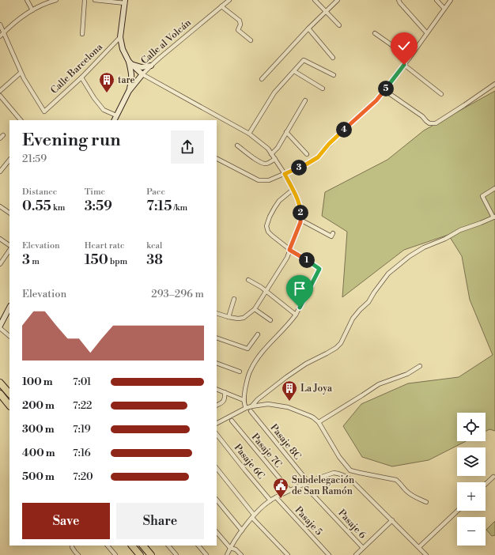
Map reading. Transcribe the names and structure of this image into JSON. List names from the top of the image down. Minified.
{"streets":{"main road":["Calle al Volcán"],"street":["Calle Barcelona","Pasaje 8C","Pasaje 7C","Pasaje 6C","Pasaje 5","Pasaje 6"]},"places":{"building":["tare","La Joya"],"public building":["Subdelegación de San Ramón"]},"page":{"pins":["5","4","3","2","1"],"heading":["Evening run","21:59"],"stats":[["Distance","0.55 km"],["Time","3:59"],["Pace","7:15 /km"],["Elevation","3 m"],["Heart rate","150 bpm"],["kcal","38"]],"chart":["Elevation","293–296 m"],"list":[{"name":"100 m","note":"7:01"},{"name":"200 m","note":"7:22"},{"name":"300 m","note":"7:19"},{"name":"400 m","note":"7:16"},{"name":"500 m","note":"7:20"}],"map_buttons":["+","−"],"buttons":["Save","Share"]}}
